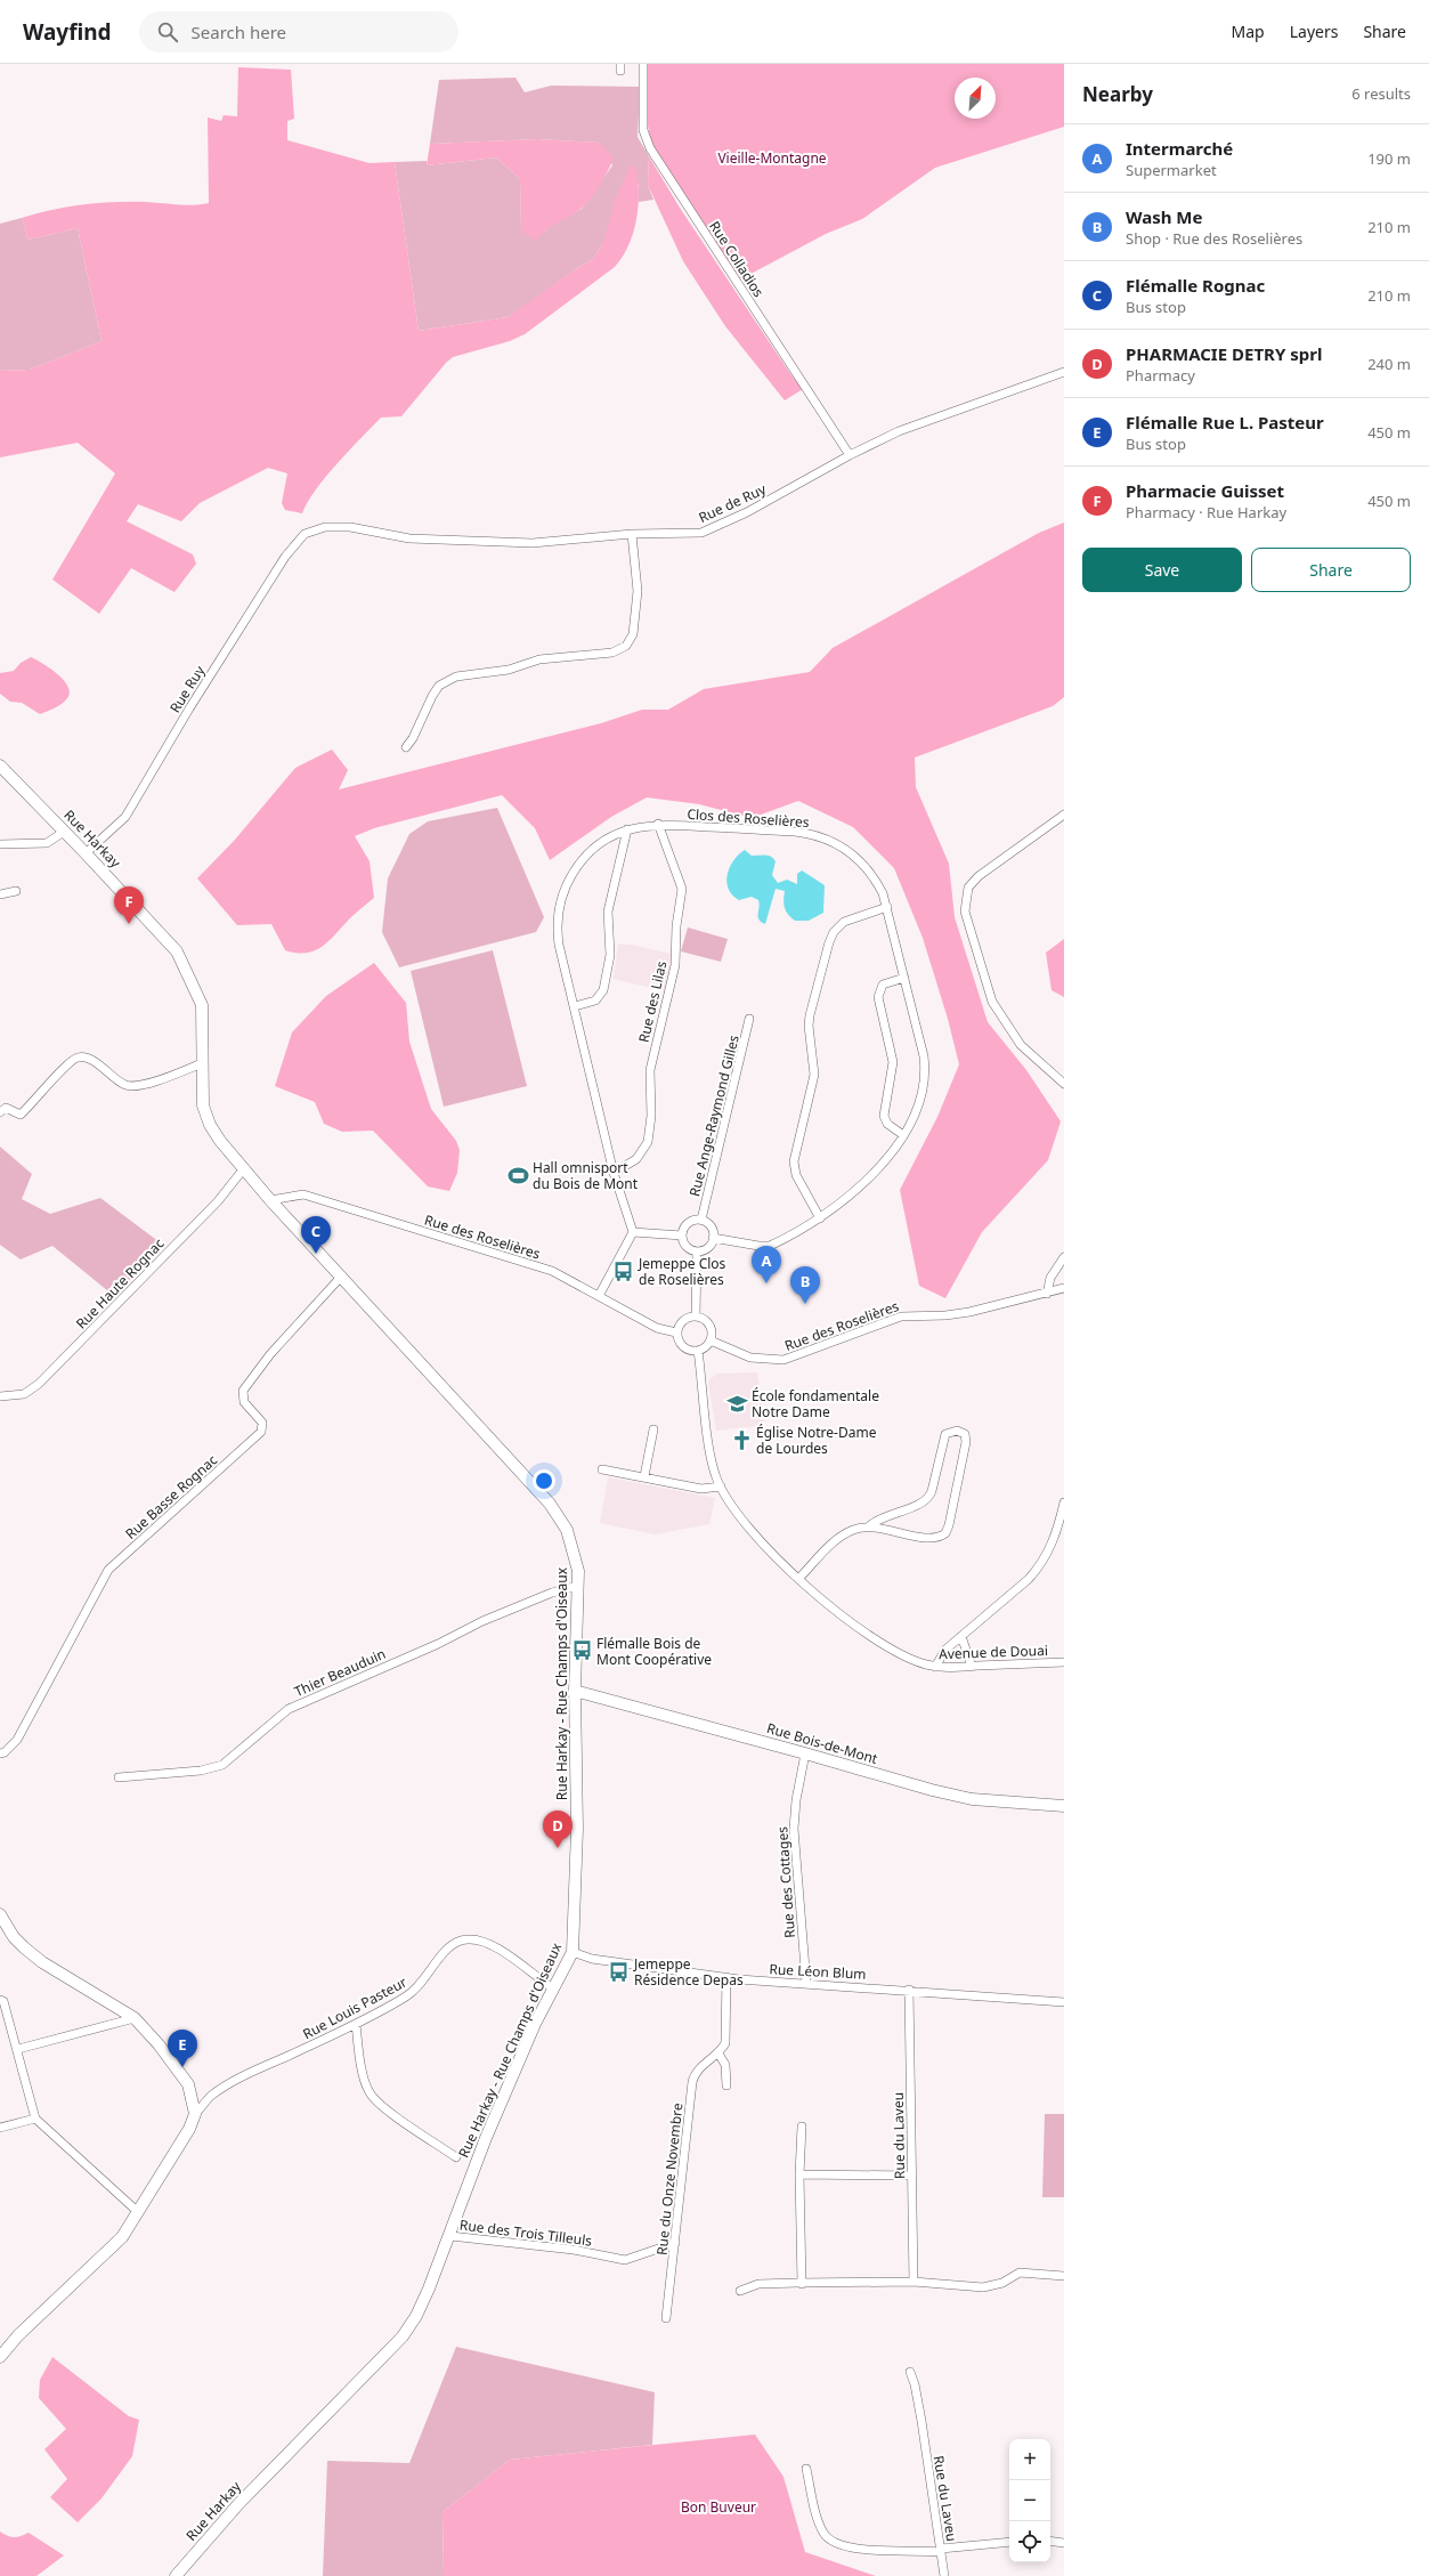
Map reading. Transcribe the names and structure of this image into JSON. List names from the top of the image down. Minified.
{"streets":{"street":["Rue Colladios","Rue de Ruy","Rue Ruy","Clos des Roselières","Rue Harkay","Rue des Lilas","Rue Ange-Raymond Gilles","Rue des Roselières","Rue Haute Rognac","Rue Basse Rognac","Avenue de Douai","Thier Beauduin","Rue Harkay - Rue Champs d'Oiseaux","Rue Bois-de-Mont","Rue des Cottages","Rue Léon Blum","Rue Louis Pasteur","Rue du Laveu","Rue du Onze Novembre","Rue des Trois Tilleuls"]},"crossings":[["Rue Colladios","Rue de Ruy"],["Rue de Ruy","Rue Ruy"],["Rue Ruy","Rue Harkay"],["Clos des Roselières","Rue des Lilas"],["Clos des Roselières","Rue Ange-Raymond Gilles"],["Rue Harkay","Rue Harkay - Rue Champs d'Oiseaux"],["Rue des Roselières","Avenue de Douai"],["Rue des Roselières","Rue Harkay - Rue Champs d'Oiseaux"],["Rue Haute Rognac","Rue Harkay - Rue Champs d'Oiseaux"],["Rue Basse Rognac","Rue Harkay - Rue Champs d'Oiseaux"],["Thier Beauduin","Rue Harkay - Rue Champs d'Oiseaux"],["Rue Harkay - Rue Champs d'Oiseaux","Rue Bois-de-Mont"],["Rue Harkay - Rue Champs d'Oiseaux","Rue Léon Blum"],["Rue Harkay - Rue Champs d'Oiseaux","Rue Louis Pasteur"],["Rue Harkay - Rue Champs d'Oiseaux","Rue des Trois Tilleuls"],["Rue Bois-de-Mont","Rue des Cottages"],["Rue des Cottages","Rue Léon Blum"],["Rue Léon Blum","Rue du Laveu"],["Rue du Onze Novembre","Rue des Trois Tilleuls"]],"parks":["Vieille-Montagne","Bon Buveur"],"places":{"sports":["Hall omnisport du Bois de Mont"],"bus stop":["Jemeppe Clos de Roselières","Flémalle Bois de Mont Coopérative","Jemeppe Résidence Depas"],"school or university":["École fondamentale Notre Dame"],"church":["Église Notre-Dame de Lourdes"]},"north":"top right","page":{"header":"Wayfind","search":"Search here","nav":["Map","Layers","Share"],"heading":["Nearby","6 results"],"list":[{"mark":"A","name":"Intermarché","note":"Supermarket","value":"190 m"},{"mark":"B","name":"Wash Me","note":"Shop · Rue des Roselières","value":"210 m"},{"mark":"C","name":"Flémalle Rognac","note":"Bus stop","value":"210 m"},{"mark":"D","name":"PHARMACIE DETRY sprl","note":"Pharmacy","value":"240 m"},{"mark":"E","name":"Flémalle Rue L. Pasteur","note":"Bus stop","value":"450 m"},{"mark":"F","name":"Pharmacie Guisset","note":"Pharmacy · Rue Harkay","value":"450 m"}],"buttons":["Save","Share"],"pins":["F","C","A","B","D","E"],"map_buttons":["+","−"]}}
